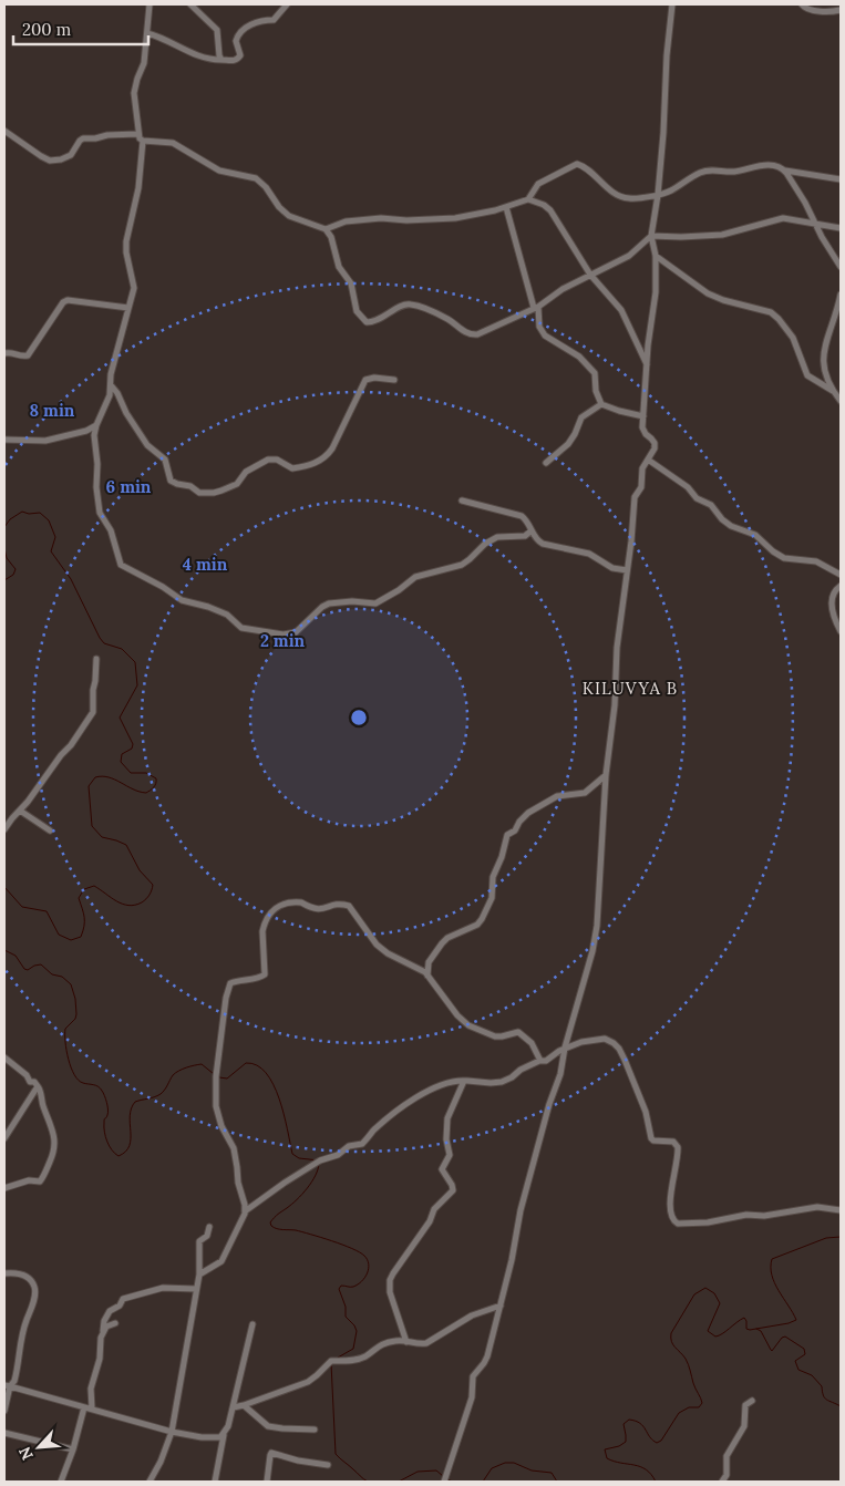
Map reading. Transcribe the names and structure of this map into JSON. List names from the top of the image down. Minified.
{"districts":["KILUVYA B"],"scale_bar":"200 m","north":"bottom left","rings":["8 min","6 min","4 min","2 min"]}
